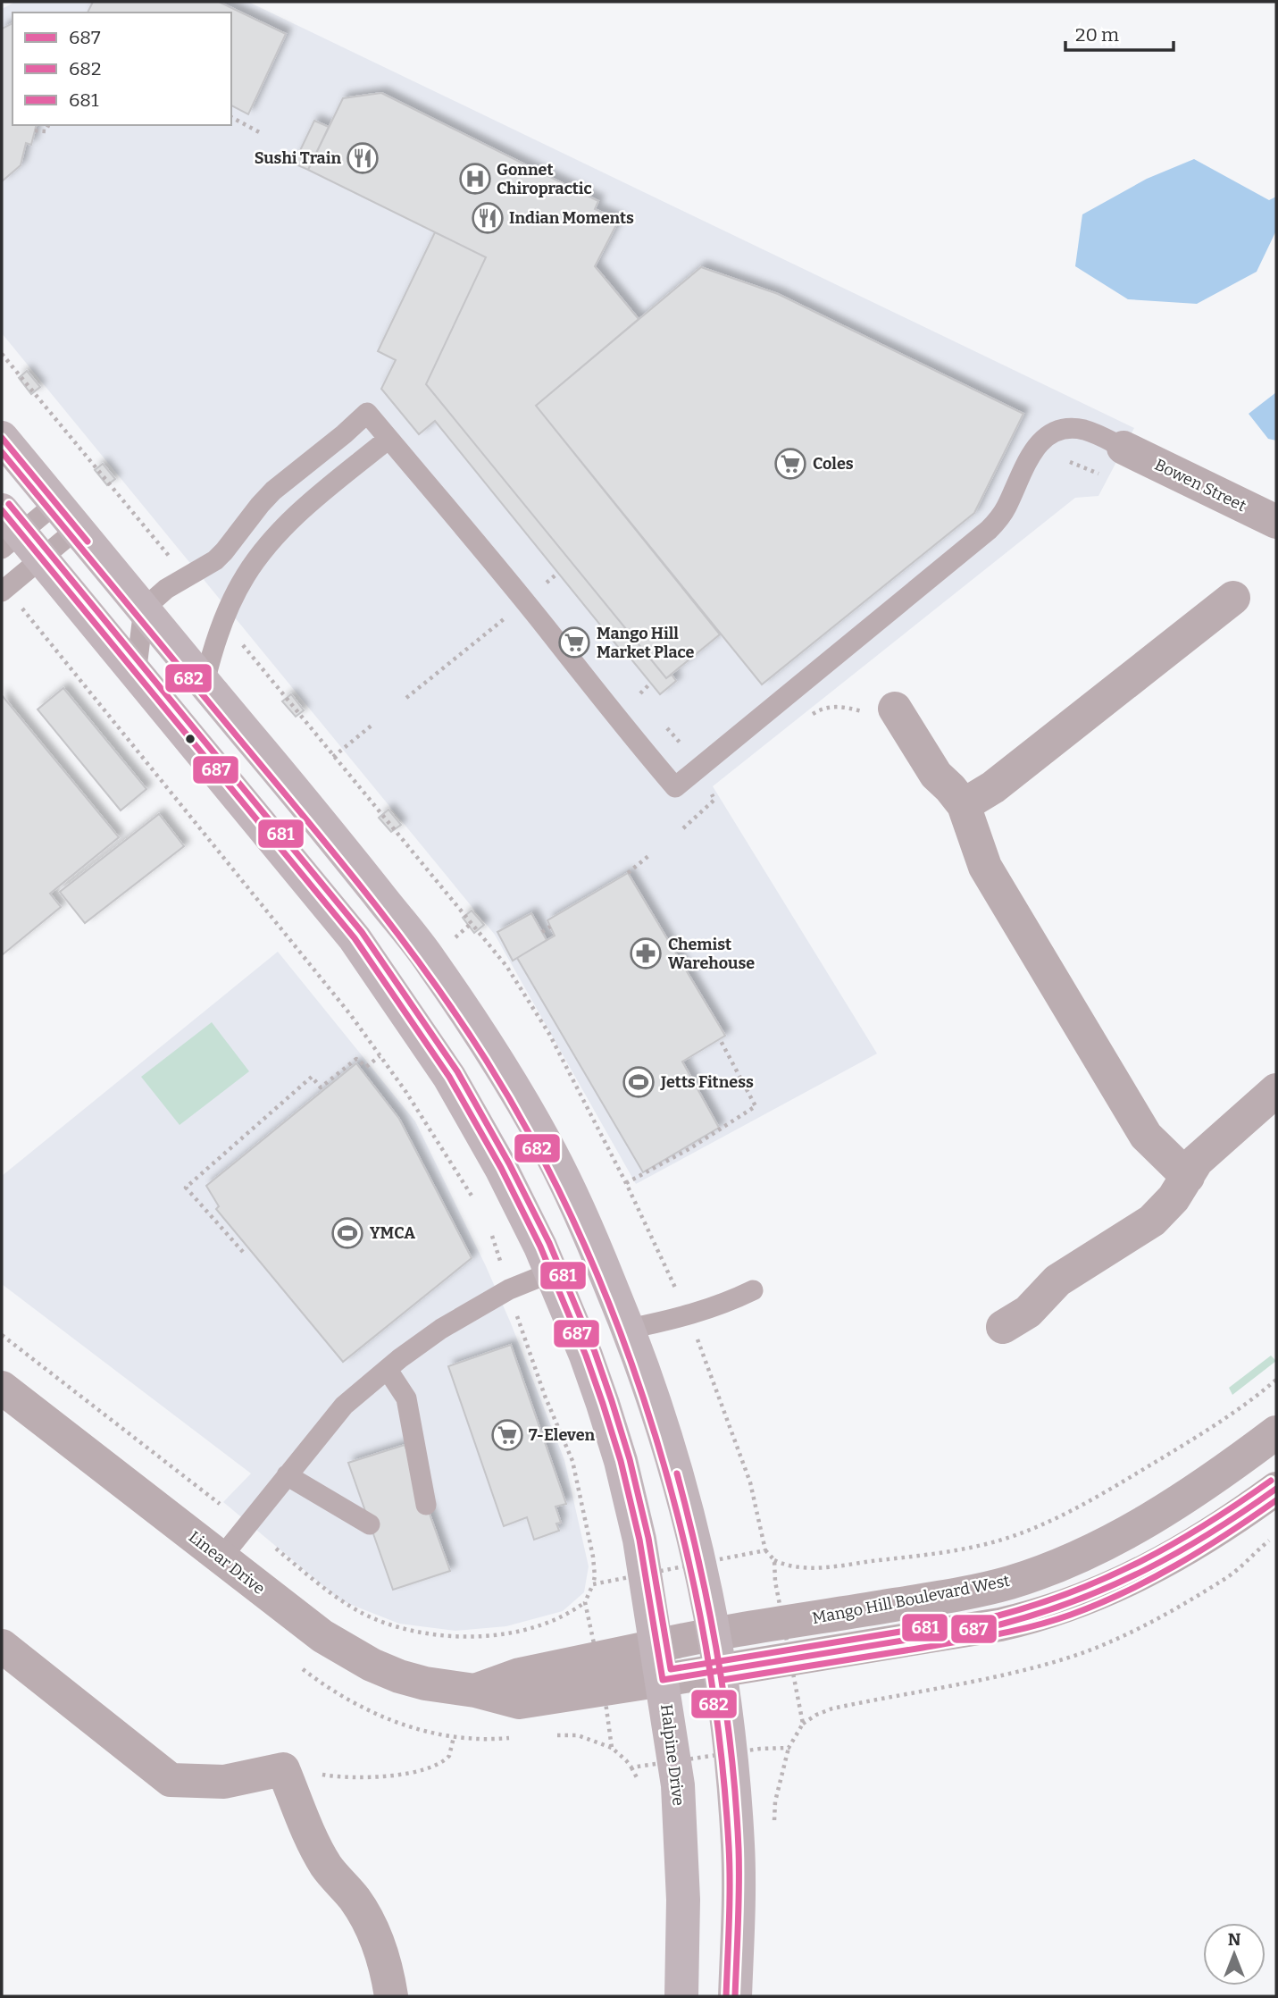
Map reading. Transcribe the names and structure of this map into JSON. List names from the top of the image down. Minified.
{"streets":{"main road":["Halpine Drive"],"street":["Bowen Street","Linear Drive","Mango Hill Boulevard West"]},"crossings":[["Linear Drive","Mango Hill Boulevard West"],["Linear Drive","Halpine Drive"],["Mango Hill Boulevard West","Halpine Drive"]],"places":{"restaurant":["Sushi Train","Indian Moments"],"hospital":["Gonnet Chiropractic"],"supermarket":["Coles","Mango Hill Market Place","7-Eleven"],"pharmacy":["Chemist Warehouse"],"sports":["Jetts Fitness","YMCA"]},"lines":["transit line 687","transit line 682","transit line 681"],"legend":["687","682","681"],"scale_bar":"20 m","north":"top"}
